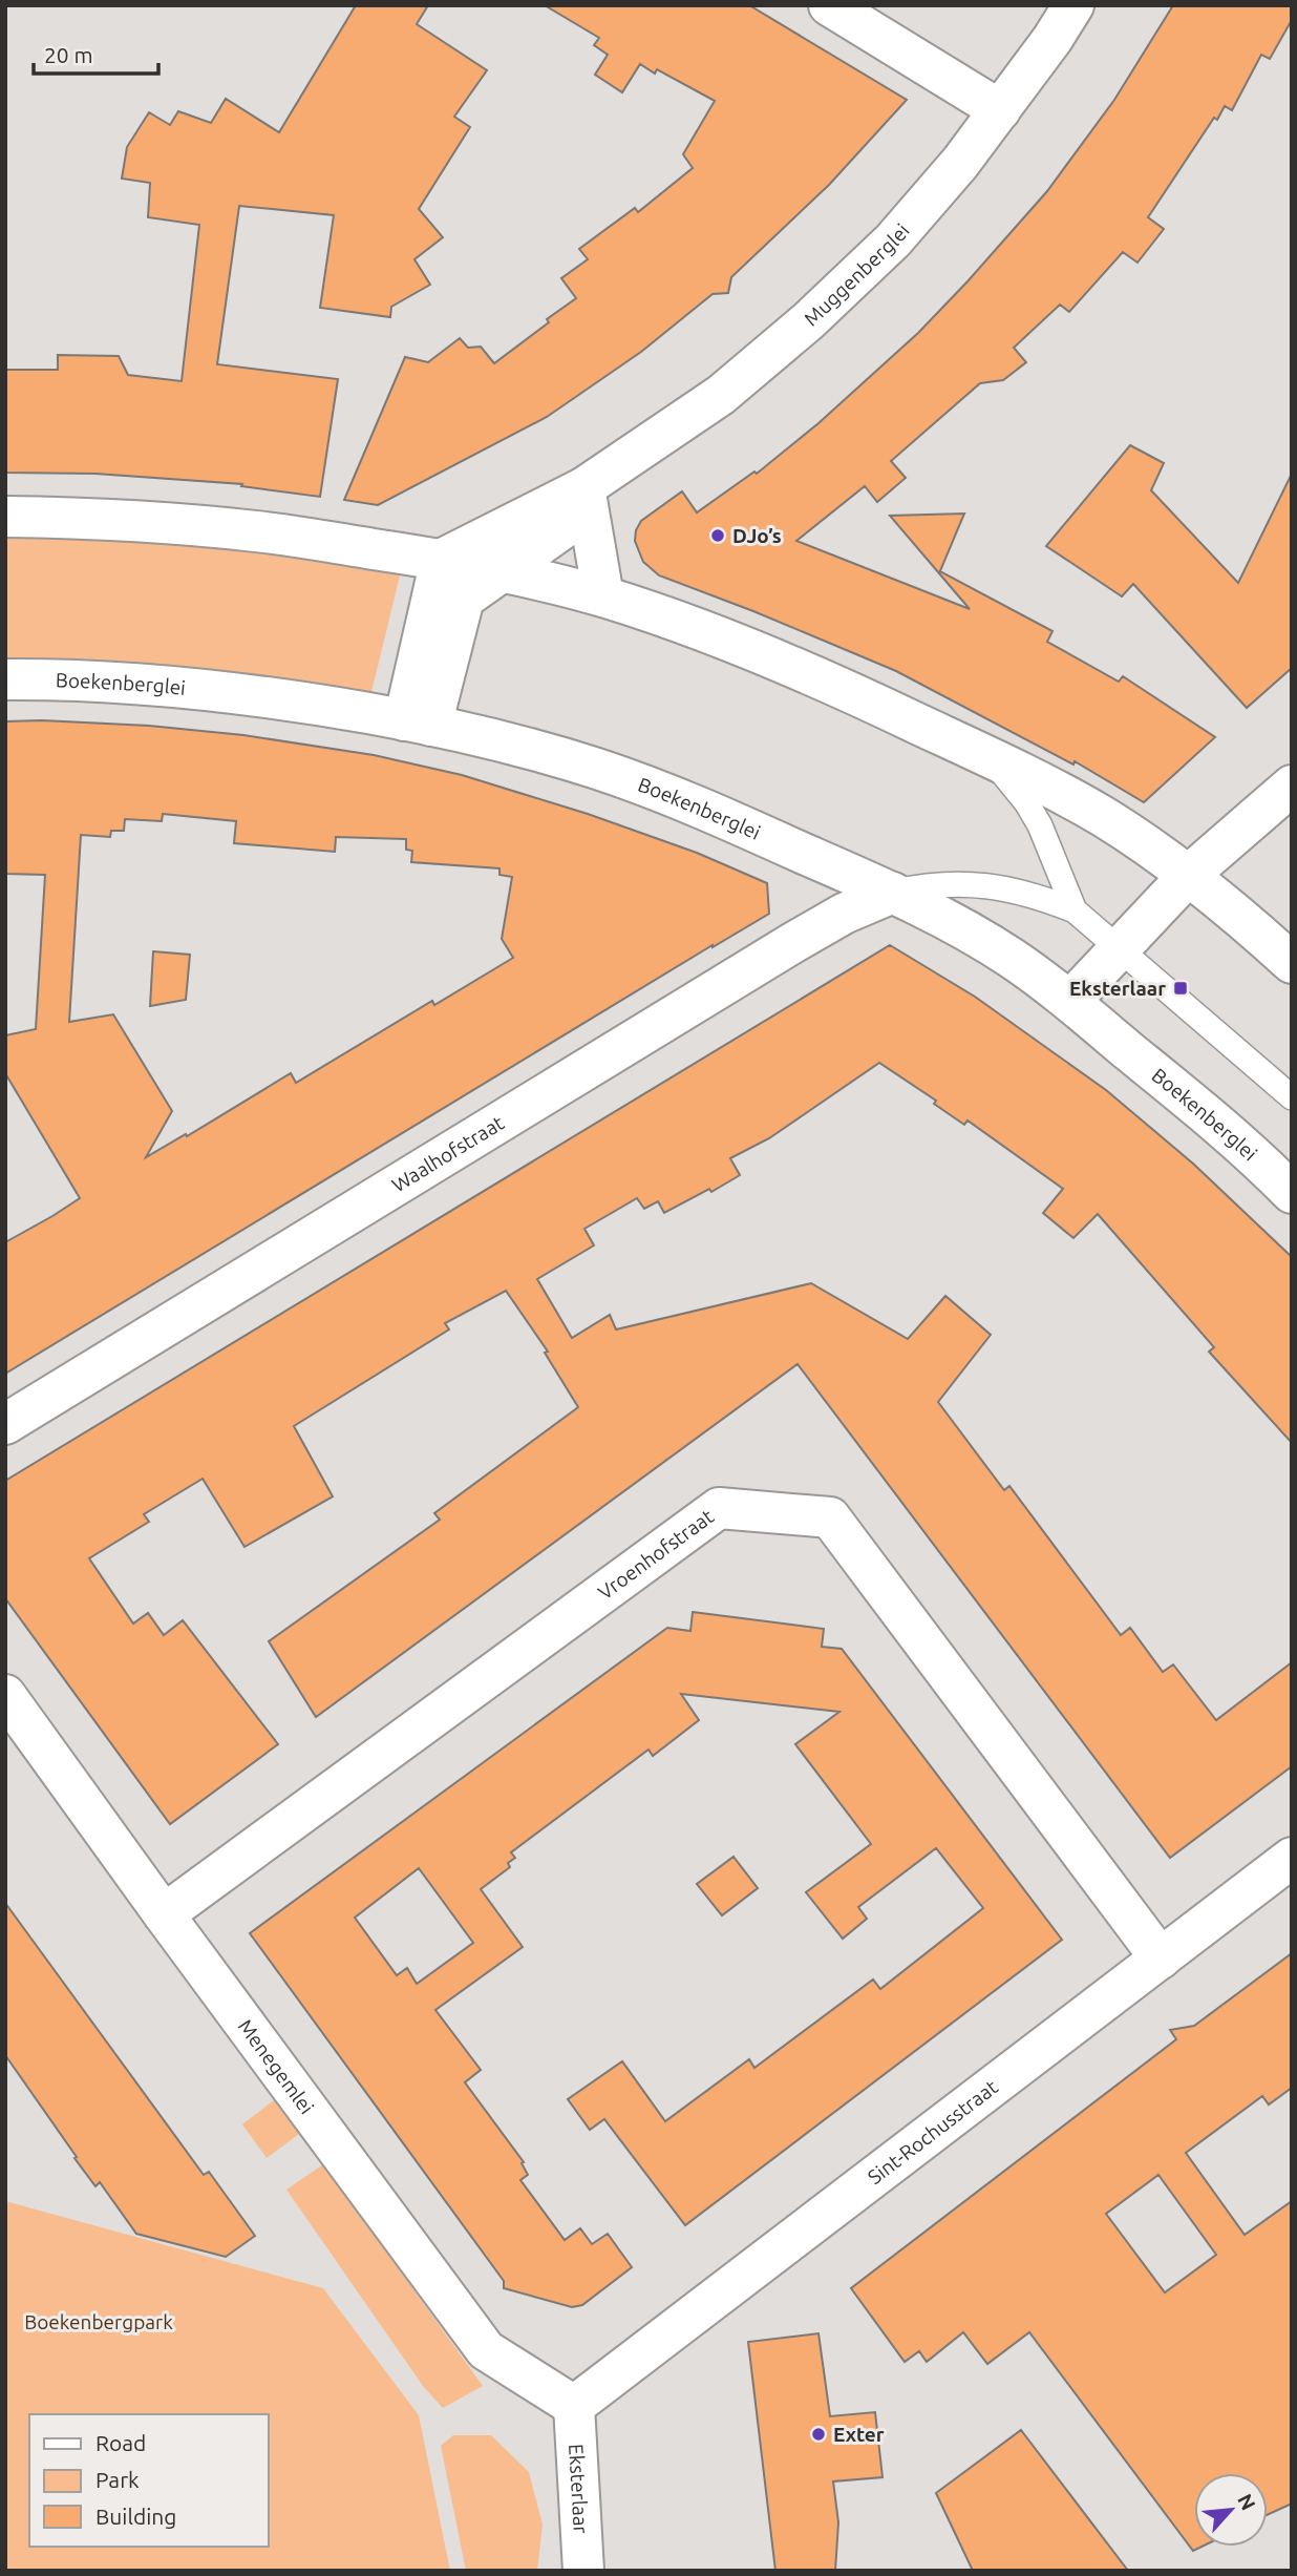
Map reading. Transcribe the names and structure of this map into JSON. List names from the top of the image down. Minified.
{"streets":{"street":["Muggenberglei","Boekenberglei","Waalhofstraat","Vroenhofstraat","Menegemlei","Sint-Rochusstraat","Eksterlaar"]},"crossings":[["Muggenberglei","Boekenberglei"],["Boekenberglei","Waalhofstraat"],["Vroenhofstraat","Menegemlei"],["Vroenhofstraat","Sint-Rochusstraat"],["Menegemlei","Sint-Rochusstraat"],["Menegemlei","Eksterlaar"],["Sint-Rochusstraat","Eksterlaar"]],"parks":["Boekenbergpark"],"places":{"other":["DJo’s","Exter"],"transit":["Eksterlaar"]},"legend":["Road","Park","Building"],"scale_bar":"20 m","north":"top right"}
